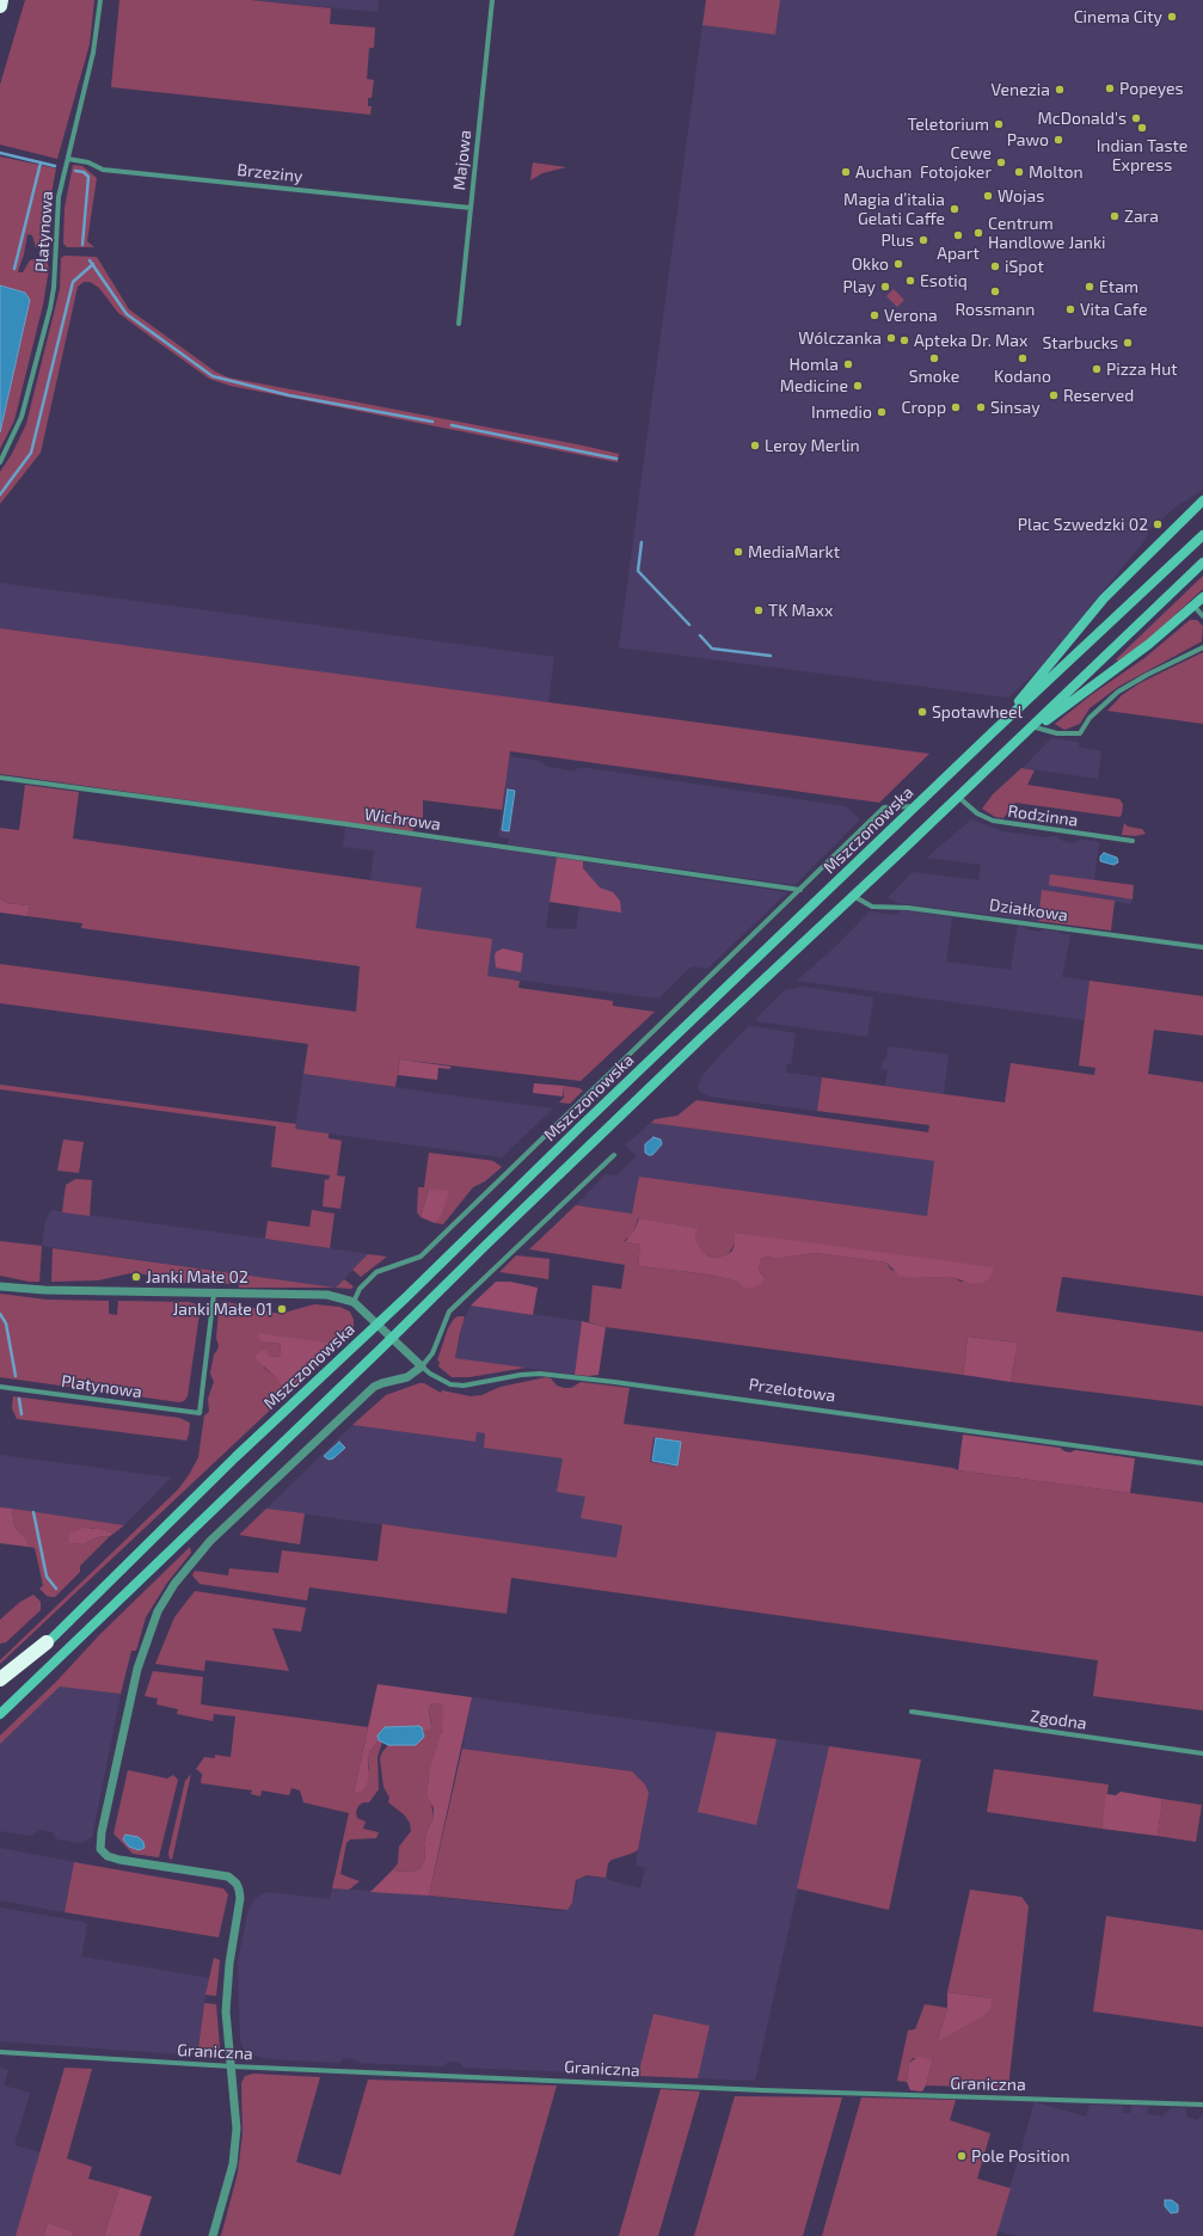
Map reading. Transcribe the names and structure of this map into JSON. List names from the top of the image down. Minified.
{"streets":{"main road":["Mszczonowska"],"street":["Majowa","Brzeziny","Platynowa","Rodzinna","Wichrowa","Działkowa","Przelotowa","Zgodna","Graniczna"]},"crossings":[["Majowa","Brzeziny"],["Brzeziny","Platynowa"],["Rodzinna","Mszczonowska"],["Mszczonowska","Działkowa"],["Mszczonowska","Przelotowa"]],"places":["Cinema City","Popeyes","Venezia","McDonald's","Teletorium","Indian Taste Express","Pawo","Cewe Fotojoker","Auchan","Molton","Wojas","Magia d’italia Gelati Caffe","Zara","Centrum Handlowe Janki","Apart","Plus","Okko","iSpot","Esotiq","Play","Etam","Rossmann","Vita Cafe","Verona","Wólczanka","Apteka Dr. Max","Starbucks","Smoke","Kodano","Homla","Pizza Hut","Medicine","Reserved","Cropp","Sinsay","Inmedio","Leroy Merlin","Plac Szwedzki 02","MediaMarkt","TK Maxx","Spotawheel","Janki Małe 02","Janki Małe 01","Pole Position"]}
